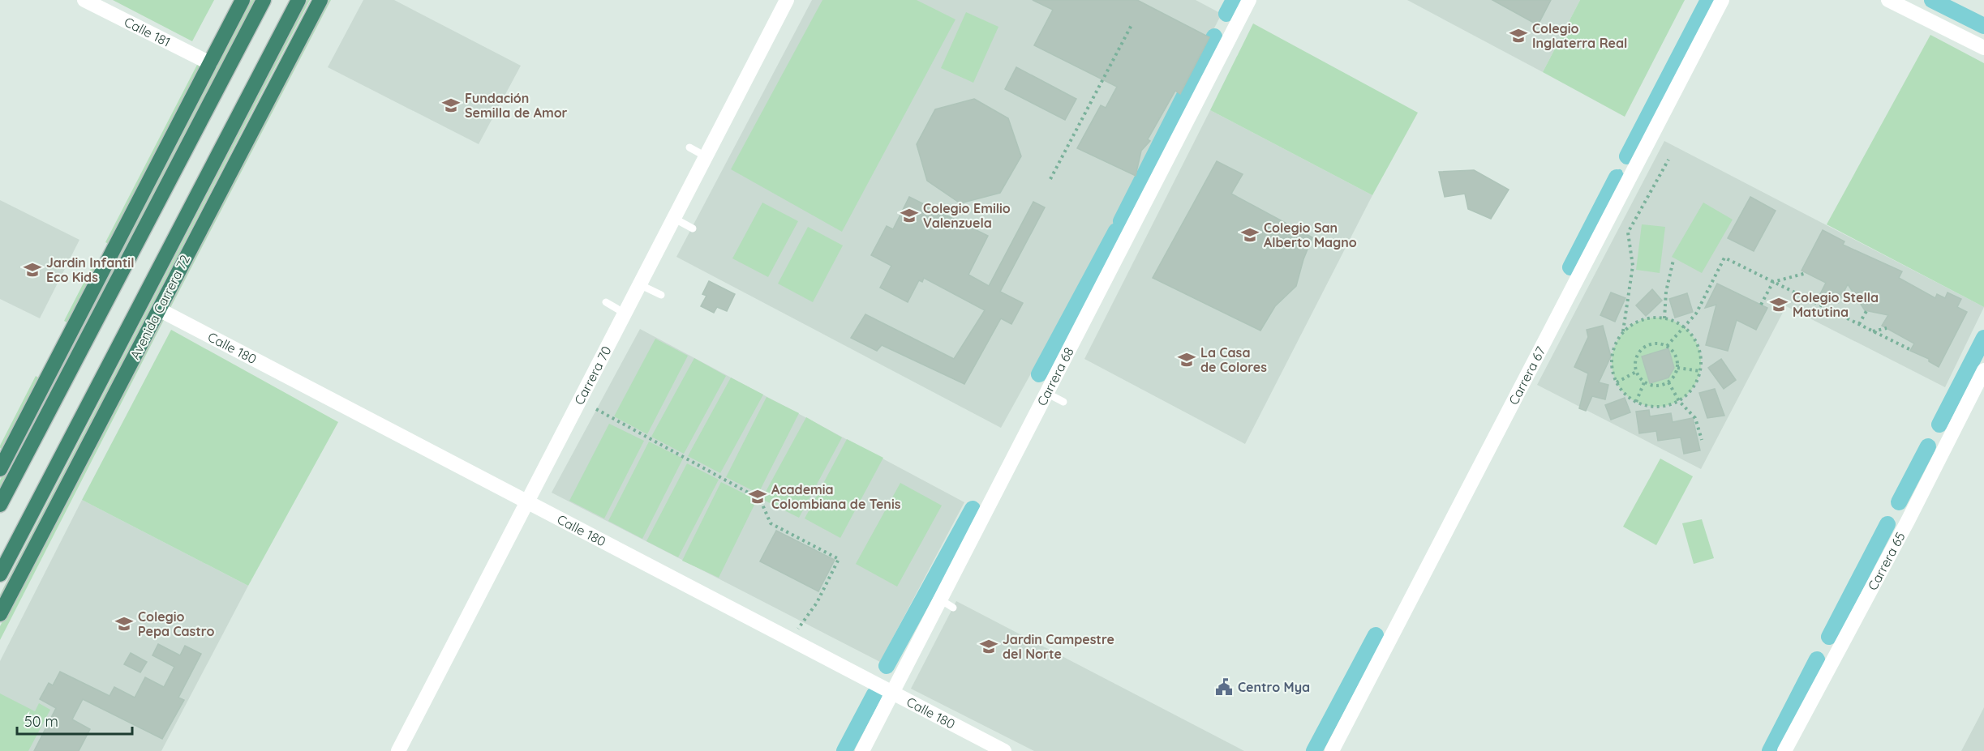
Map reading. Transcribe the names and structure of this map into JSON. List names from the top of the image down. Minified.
{"streets":{"highway":["Avenida Carrera 72"],"street":["Calle 181","Calle 180","Carrera 70","Carrera 67","Carrera 68","Carrera 65"]},"crossings":[["Avenida Carrera 72","Calle 180"],["Calle 180","Carrera 70"],["Calle 180","Carrera 68"]],"places":{"school or university":["Colegio Inglaterra Real","Fundación Semilla de Amor","Colegio Emilio Valenzuela","Colegio San Alberto Magno","Jardin Infantil Eco Kids","Colegio Stella Matutina","La Casa de Colores","Academia Colombiana de Tenis","Colegio Pepa Castro","Jardin Campestre del Norte"],"public building":["Centro Mya"]},"scale_bar":"50 m"}
